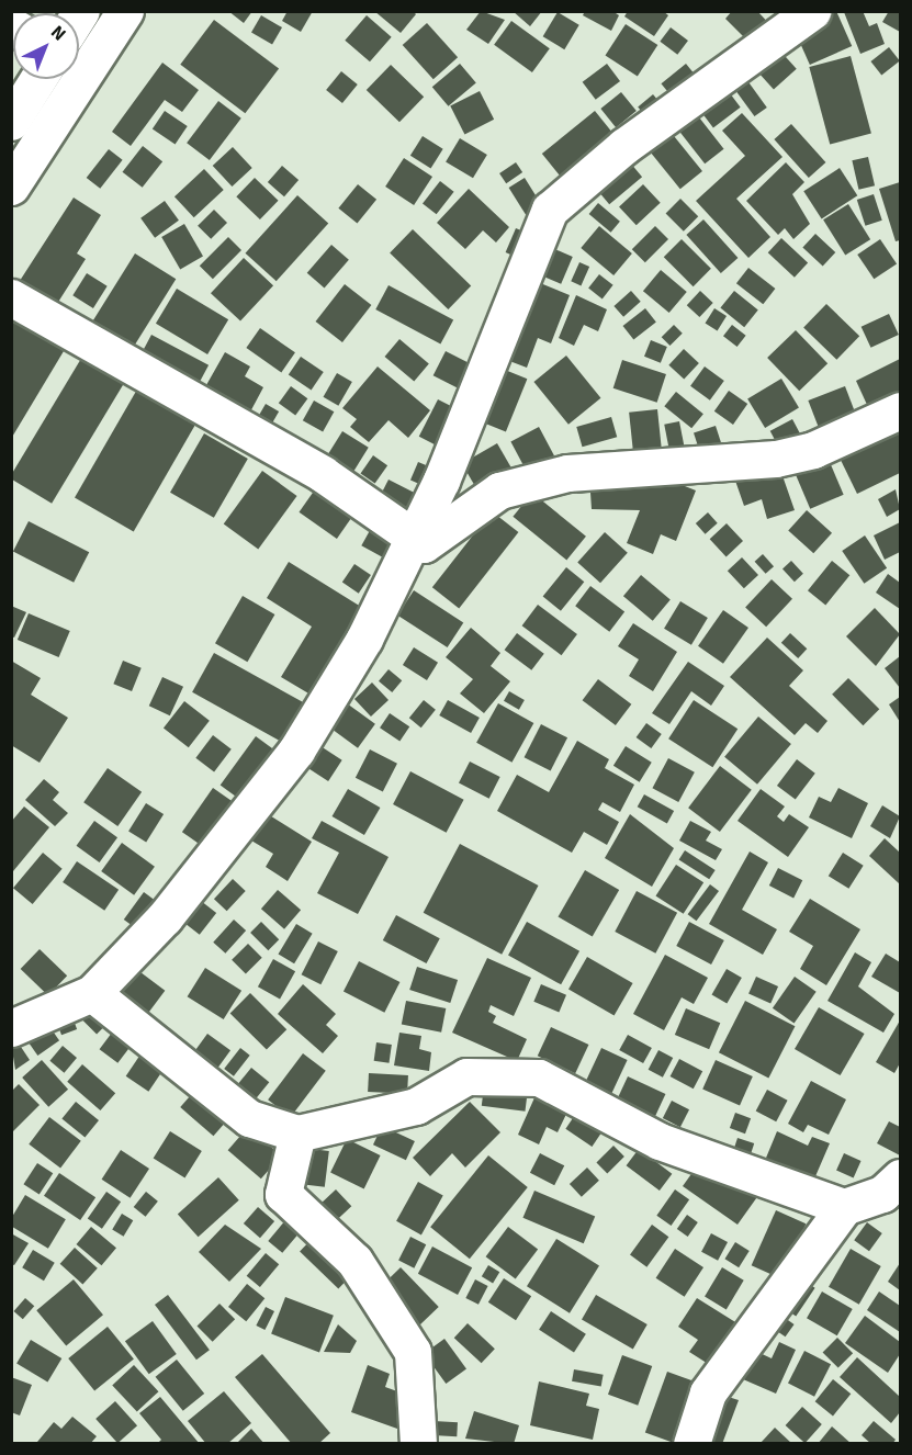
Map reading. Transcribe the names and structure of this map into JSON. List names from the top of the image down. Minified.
{"north":"top right"}
